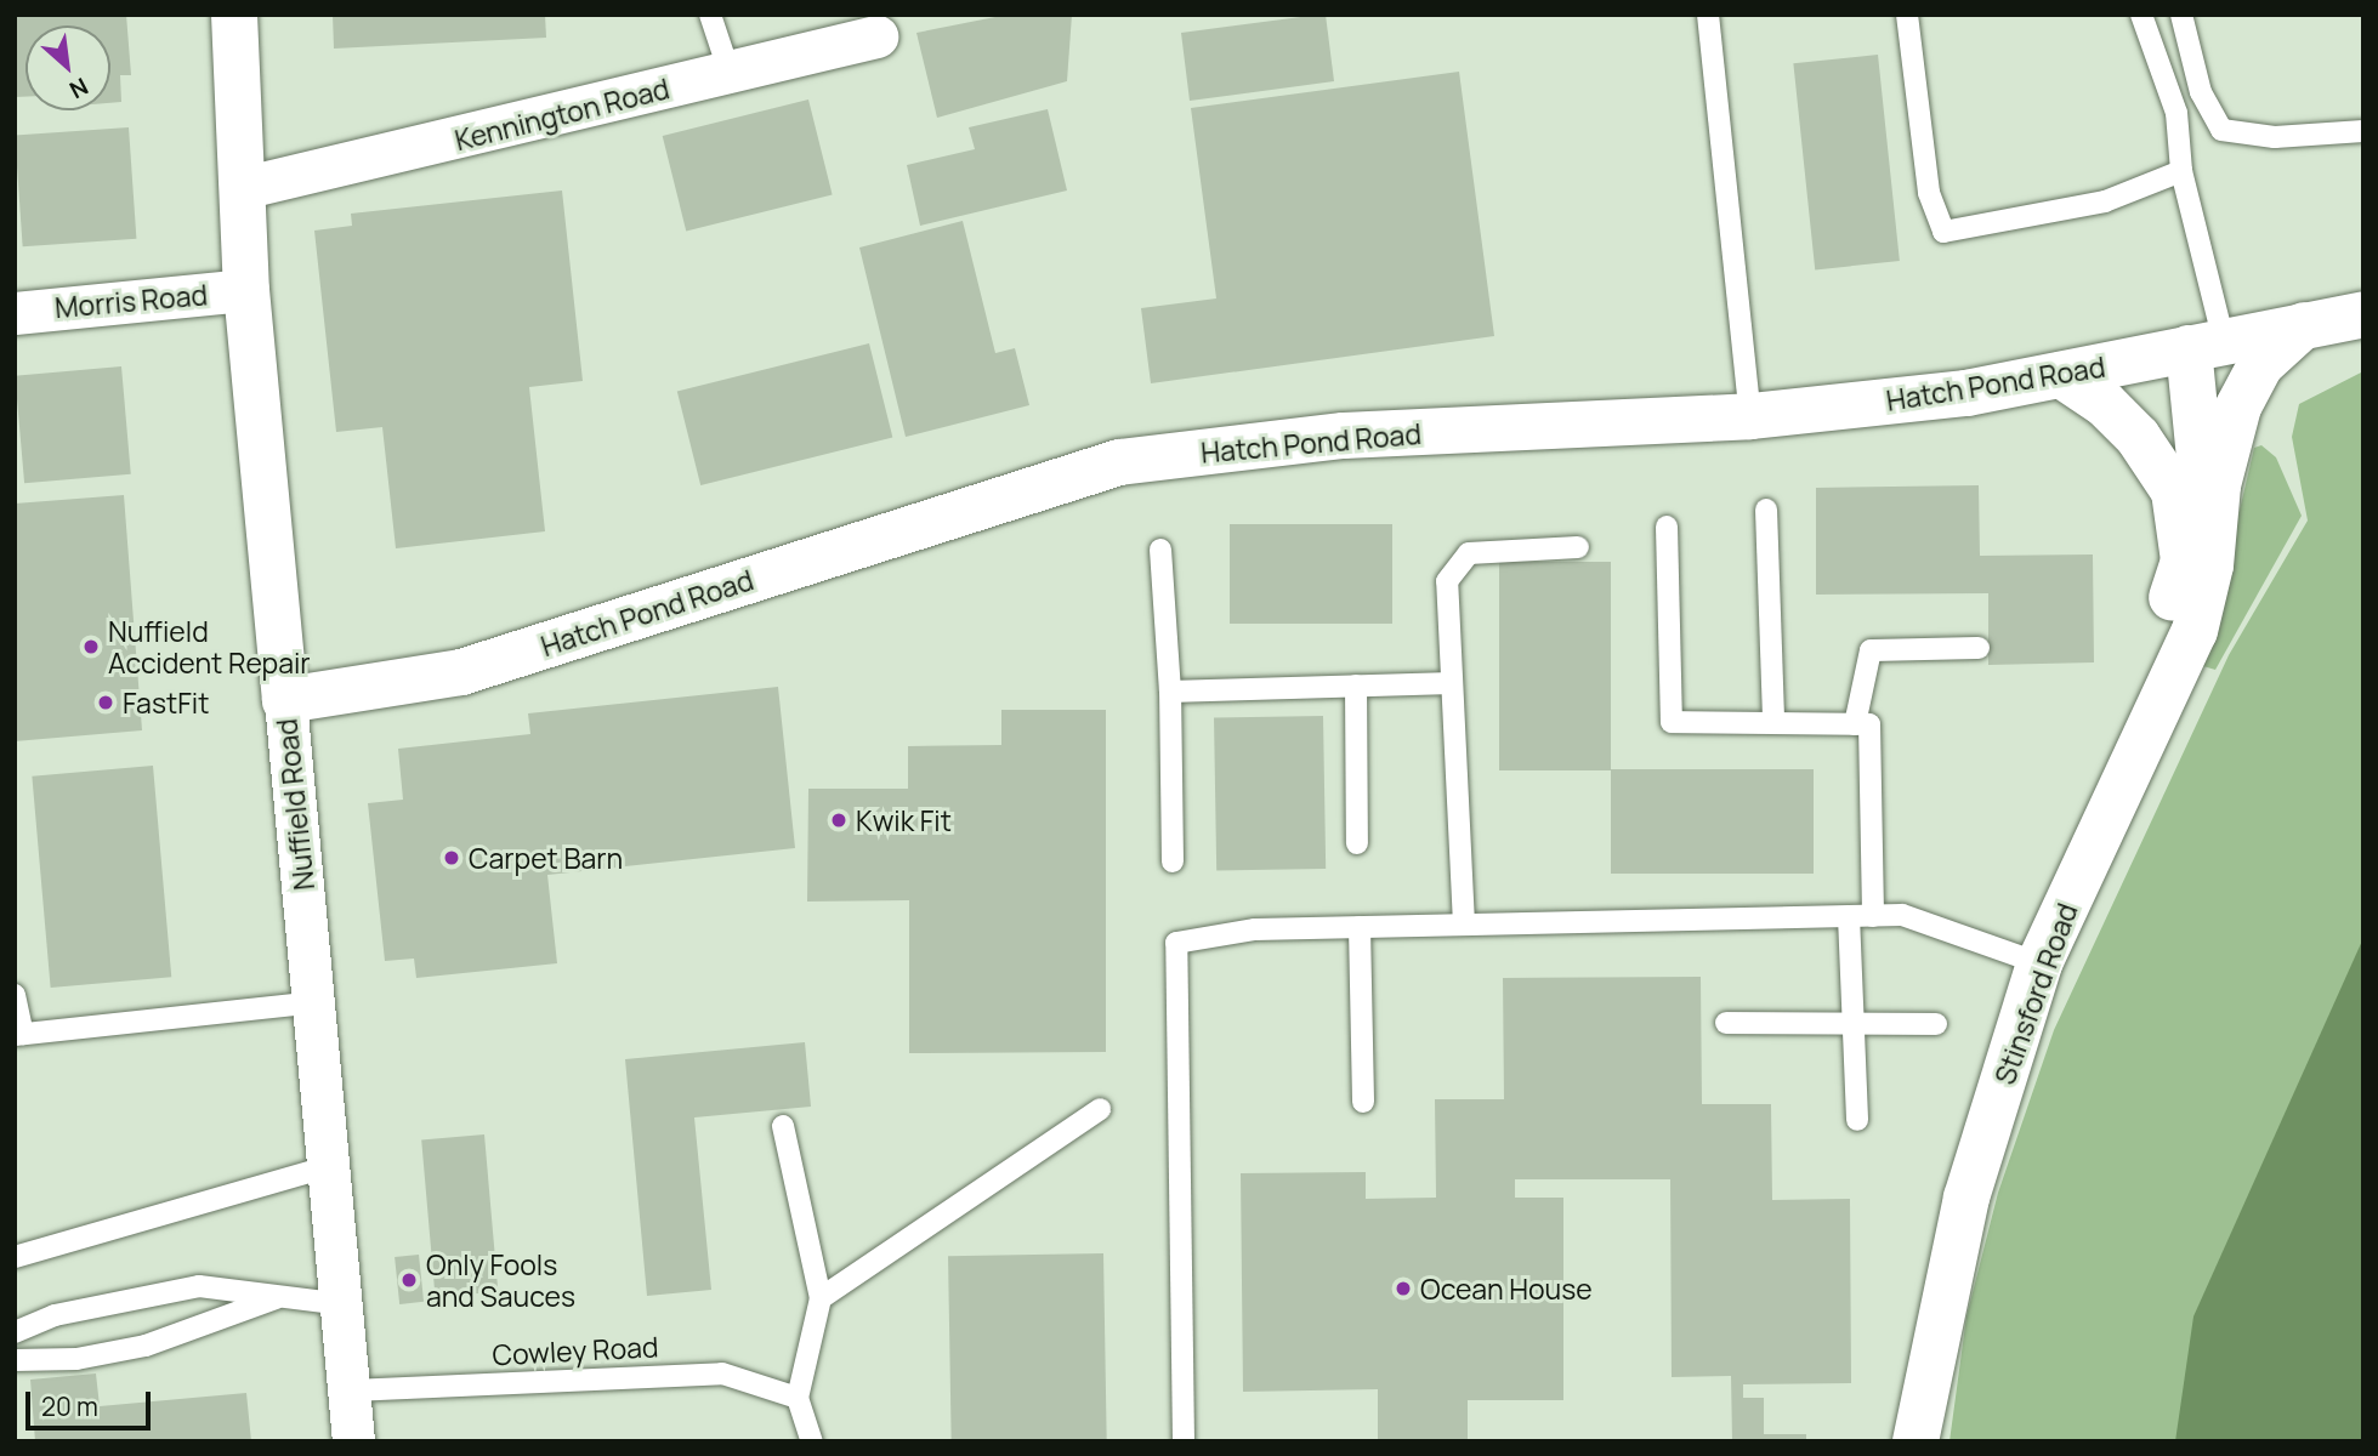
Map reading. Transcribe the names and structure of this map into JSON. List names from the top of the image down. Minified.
{"streets":{"street":["Kennington Road","Morris Road","Hatch Pond Road","Nuffield Road","Stinsford Road"],"lane":["Cowley Road"]},"crossings":[["Kennington Road","Nuffield Road"],["Morris Road","Nuffield Road"],["Hatch Pond Road","Nuffield Road"],["Hatch Pond Road","Stinsford Road"],["Nuffield Road","Cowley Road"]],"places":["Nuffield Accident Repair","FastFit","Kwik Fit","Carpet Barn","Only Fools and Sauces","Ocean House"],"scale_bar":"20 m","north":"bottom right"}
